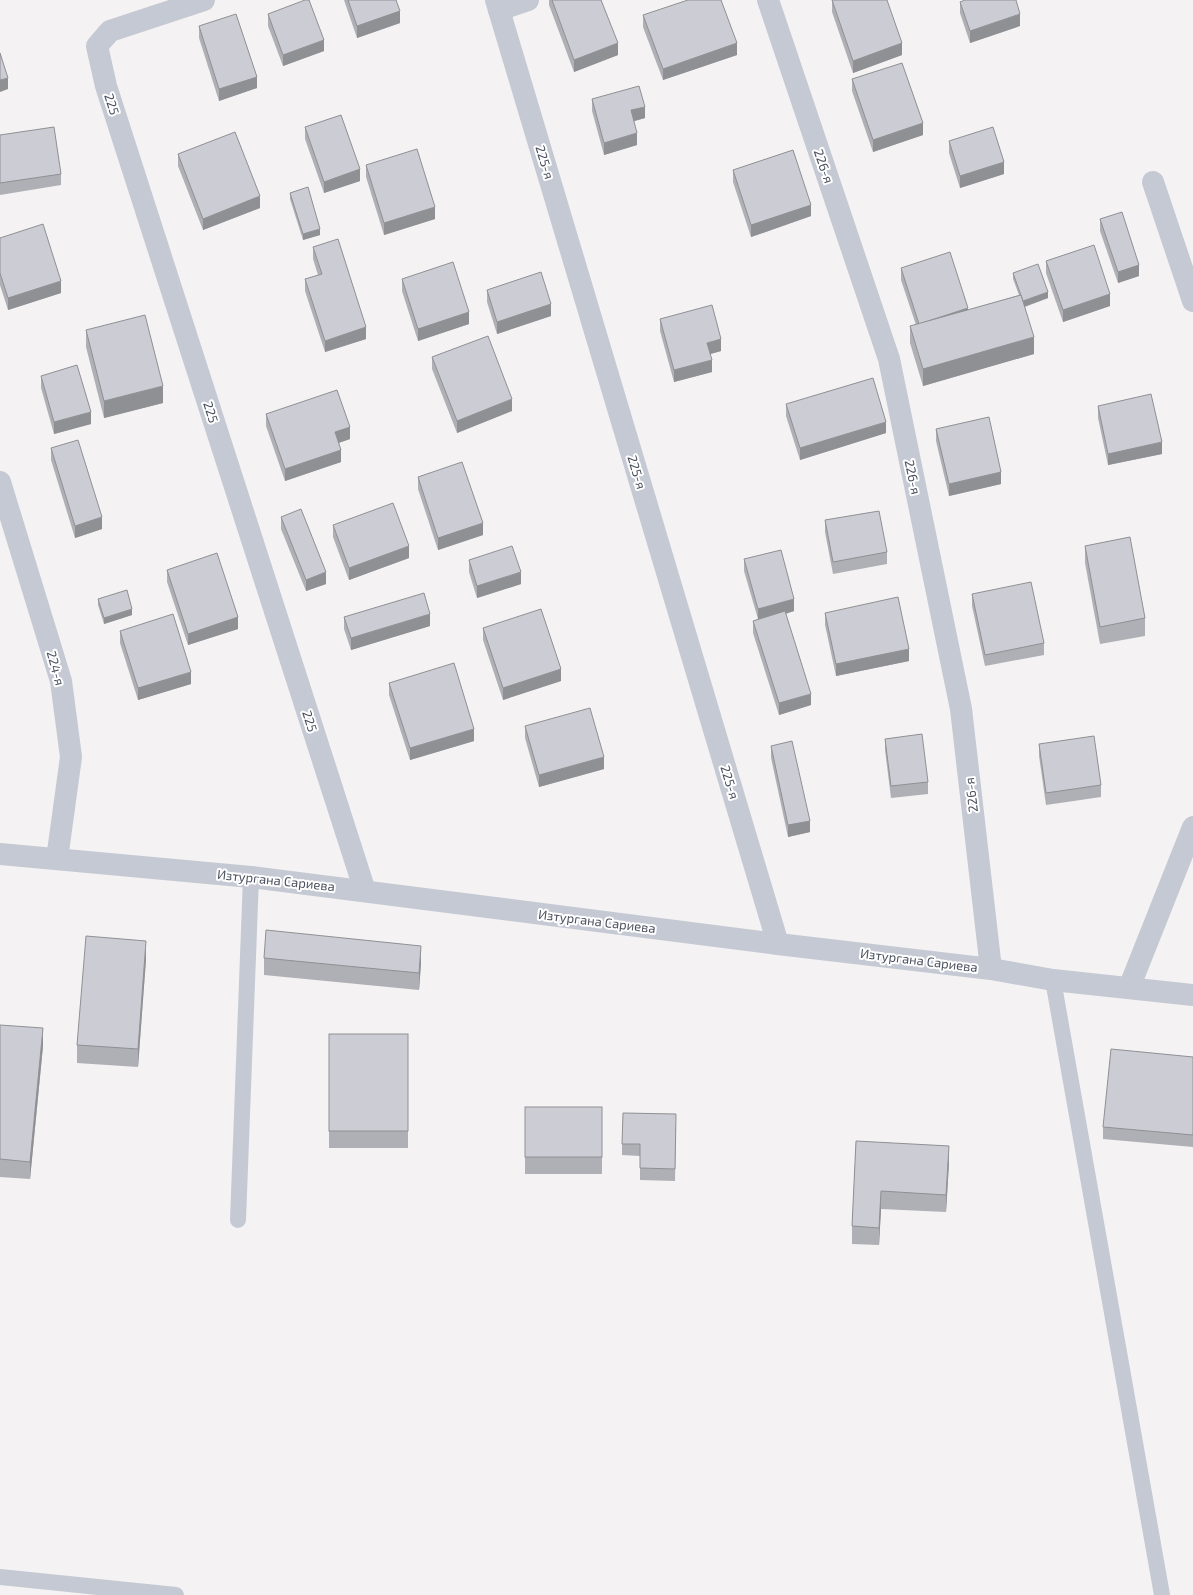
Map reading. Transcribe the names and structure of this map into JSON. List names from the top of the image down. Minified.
{"streets":{"street":["225","225-я","226-я","224-я","Изтургана Сариева"]},"crossings":[["225","Изтургана Сариева"],["225-я","Изтургана Сариева"],["226-я","Изтургана Сариева"],["224-я","Изтургана Сариева"]]}
